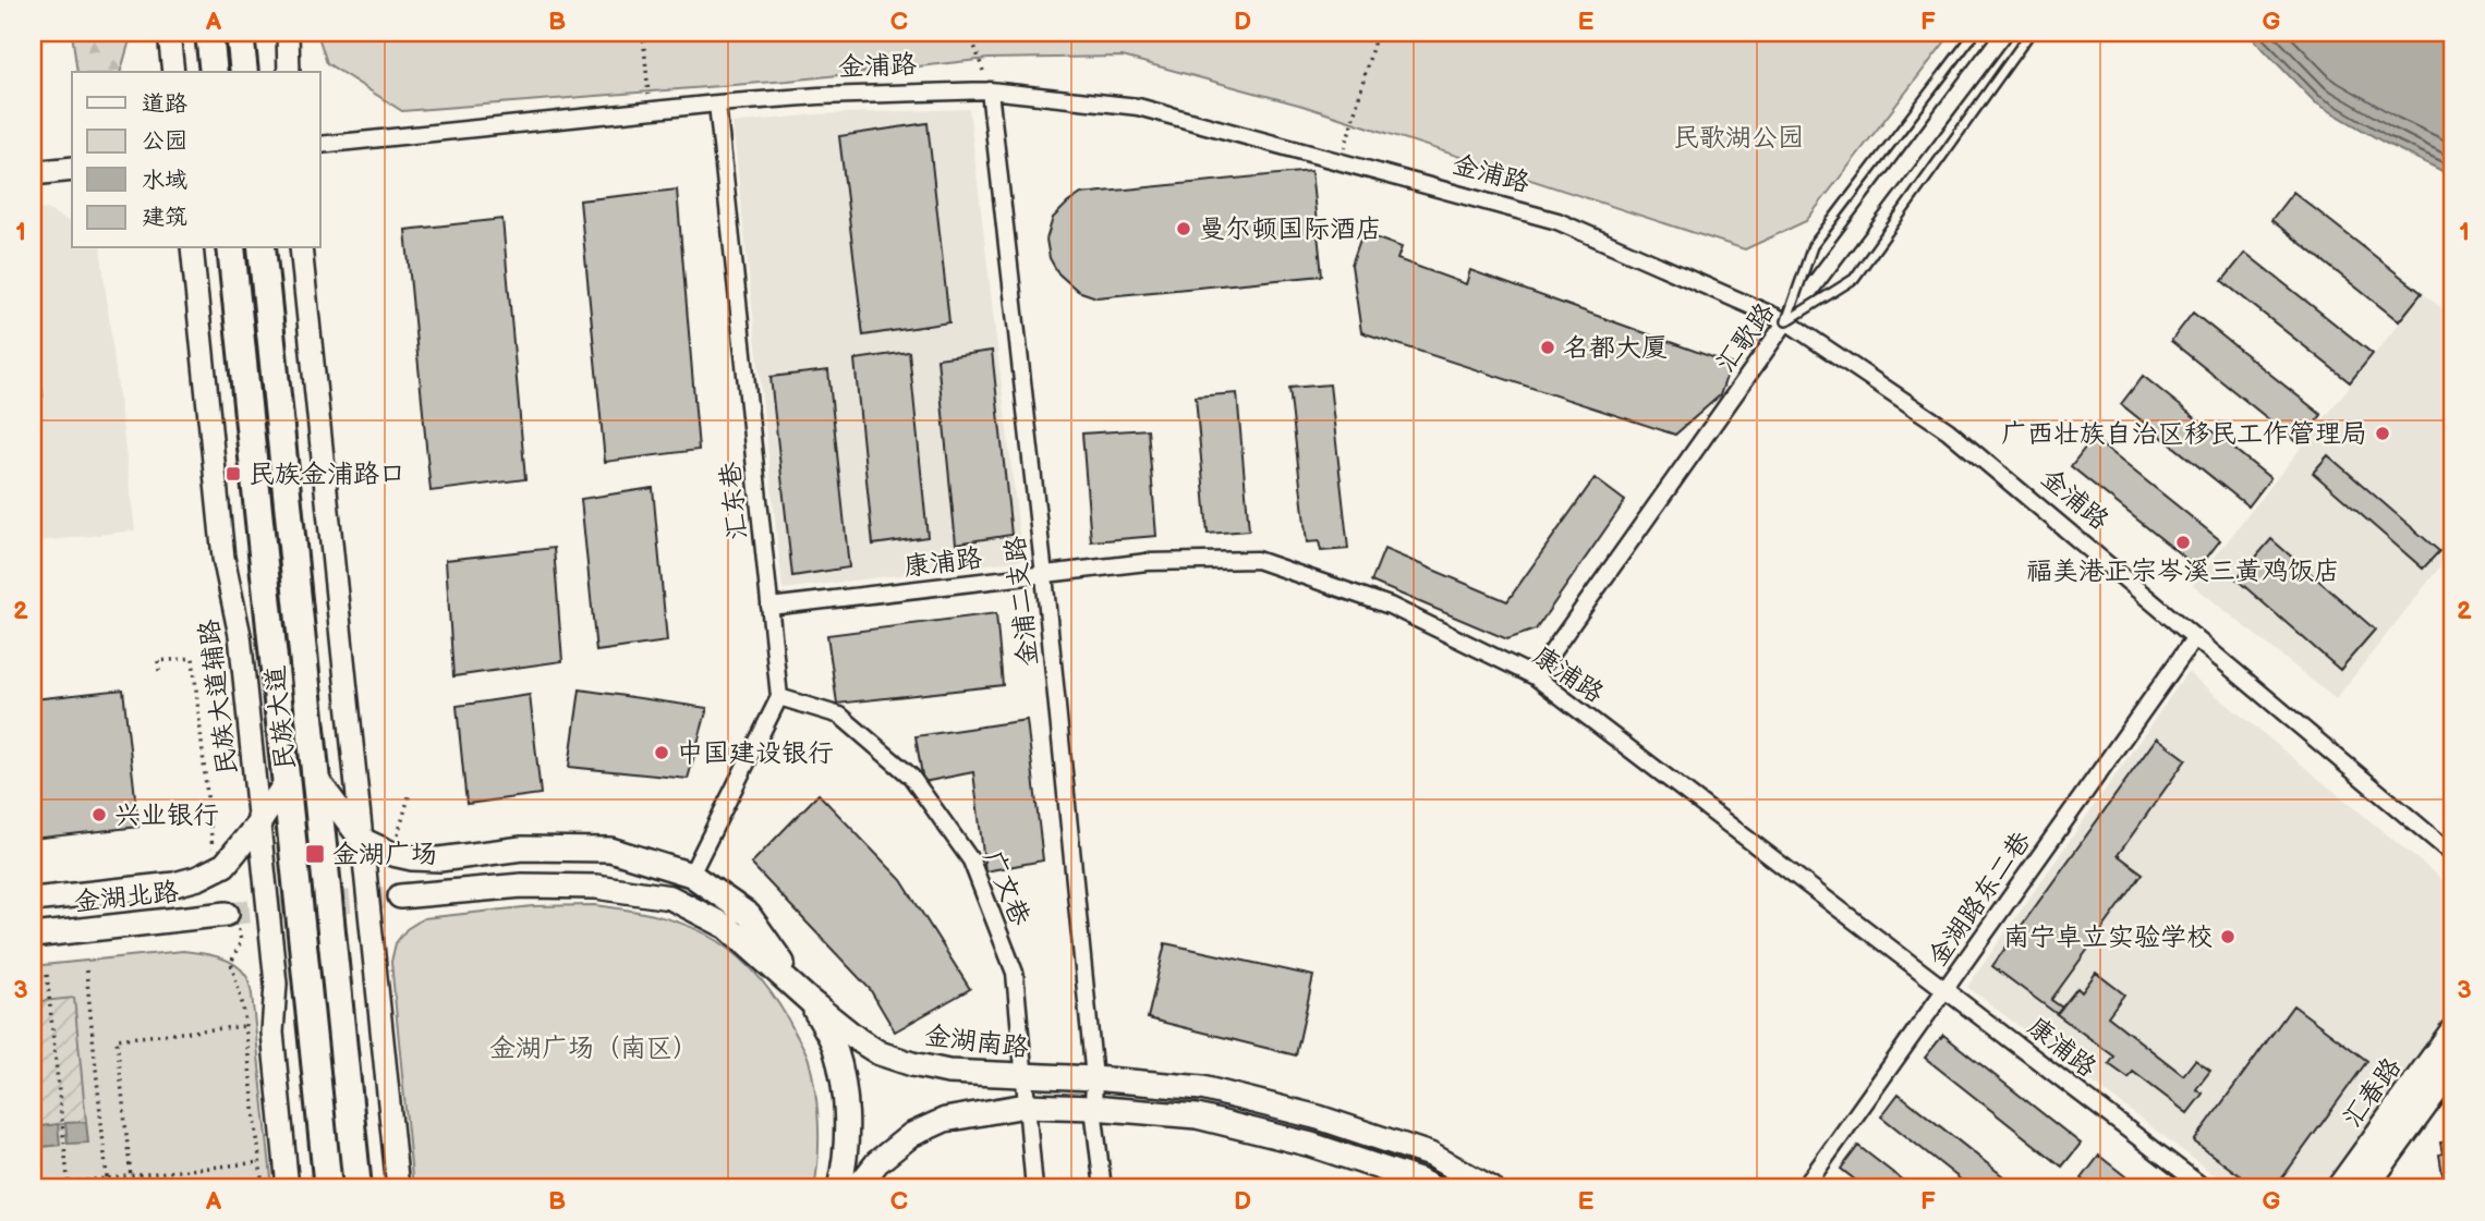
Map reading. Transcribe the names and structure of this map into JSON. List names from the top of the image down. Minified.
{"streets":{"highway":["民族大道"],"main road":["金湖北路","金湖南路","汇春路"],"street":["金浦路","汇歌路","汇东巷","康浦路","金浦二支路","民族大道辅路","广文巷","金湖路东二巷"]},"crossings":[["金浦路","汇歌路"],["金浦路","汇东巷"],["金浦路","金浦二支路"],["金浦路","金湖路东二巷"],["汇歌路","康浦路"],["汇东巷","康浦路"],["汇东巷","广文巷"],["康浦路","金浦二支路"],["康浦路","金湖路东二巷"],["金浦二支路","金湖南路"],["广文巷","金湖南路"]],"parks":["民歌湖公园","金湖广场（南区）"],"places":{"other":["曼尔顿国际酒店","名都大厦","广西壮族自治区移民工作管理局","福美港正宗岑溪三黄鸡饭店","中国建设银行","兴业银行","南宁卓立实验学校"],"transit":["民族金浦路口","金湖广场"]},"legend":["道路","公园","水域","建筑"],"grid":{"columns":["A","B","C","D","E","F","G"],"rows":["1","2","3"]}}
